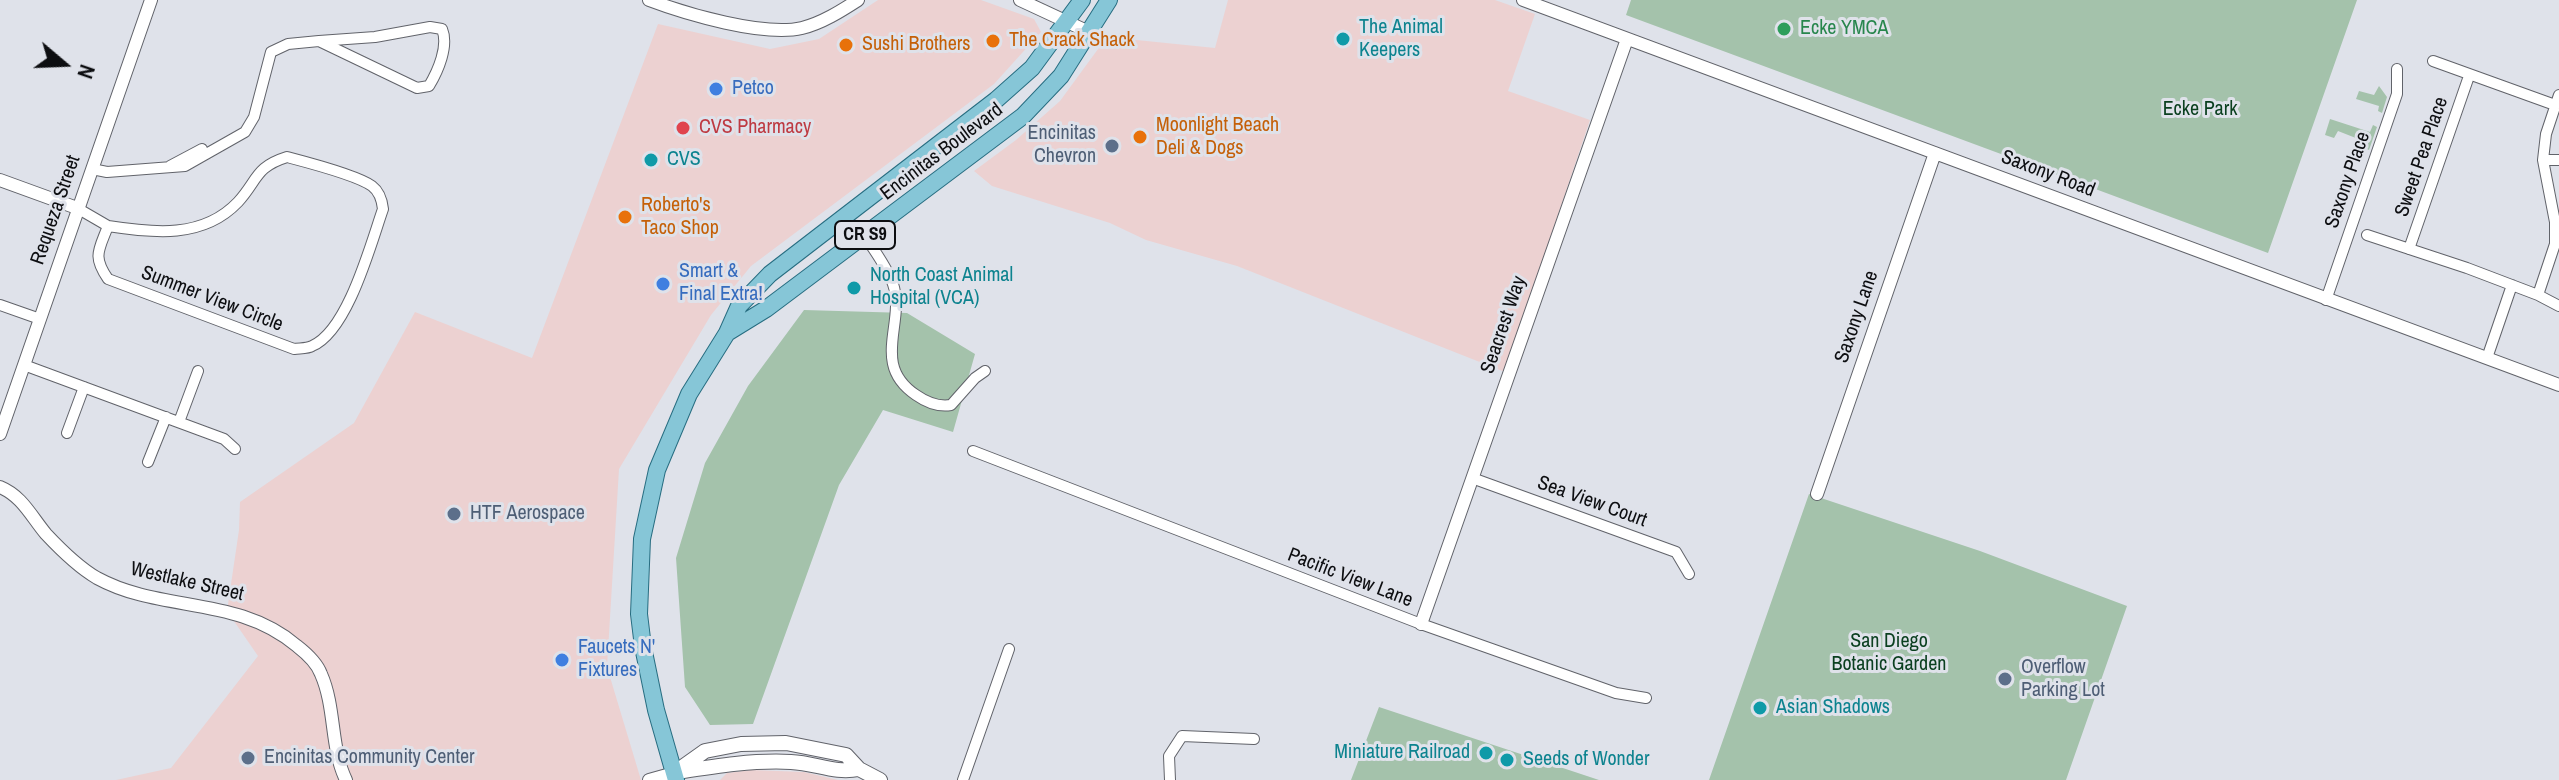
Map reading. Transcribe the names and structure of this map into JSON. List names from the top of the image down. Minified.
{"streets":{"main road":["Encinitas Boulevard","CR S9"],"street":["Sweet Pea Place","Saxony Road","Saxony Place","Requeza Street","Summer View Circle","Saxony Lane","Seacrest Way","Sea View Court","Pacific View Lane","Westlake Street"]},"crossings":[["Saxony Road","Saxony Place"],["Saxony Road","Saxony Lane"],["Saxony Road","Seacrest Way"],["Requeza Street","Summer View Circle"],["Seacrest Way","Sea View Court"],["Seacrest Way","Pacific View Lane"]],"parks":["Ecke Park","San Diego Botanic Garden"],"places":["Ecke YMCA","The Animal Keepers","The Crack Shack","Sushi Brothers","Petco","CVS Pharmacy","Moonlight Beach Deli & Dogs","Encinitas Chevron","CVS","Roberto's Taco Shop","Smart & Final Extra!","North Coast Animal Hospital (VCA)","HTF Aerospace","Faucets N' Fixtures","Overflow Parking Lot","Asian Shadows","Miniature Railroad","Encinitas Community Center","Seeds of Wonder"],"north":"right"}
